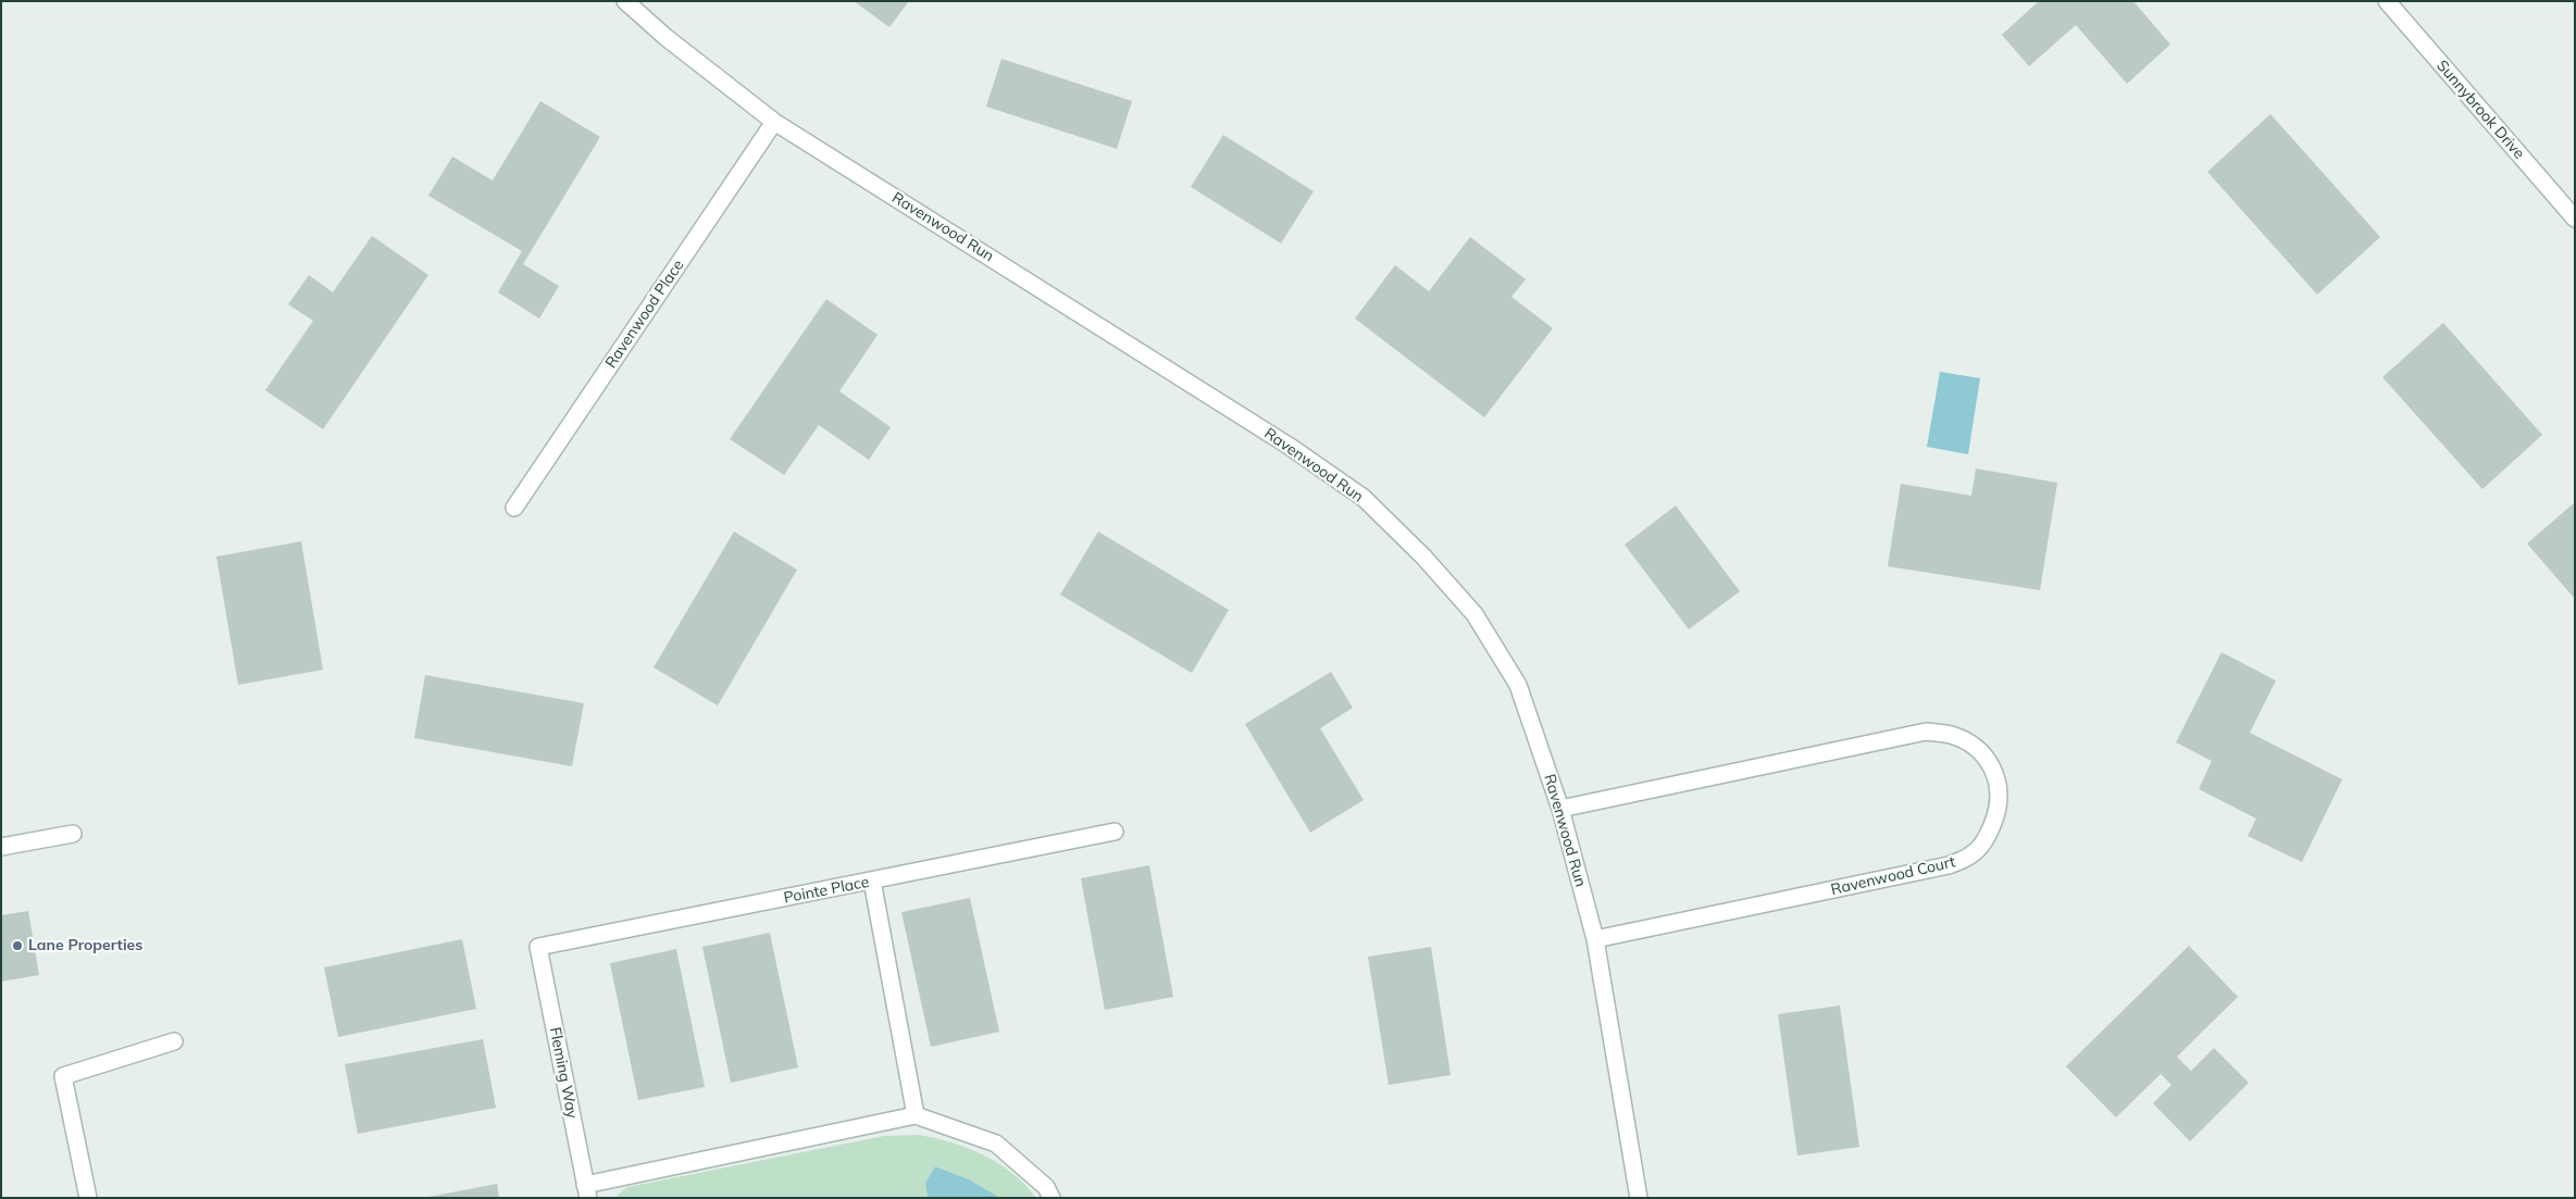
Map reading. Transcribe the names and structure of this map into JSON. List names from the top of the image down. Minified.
{"streets":{"street":["Sunnybrook Drive","Ravenwood Run","Ravenwood Place","Ravenwood Court","Pointe Place","Fleming Way"]},"crossings":[["Ravenwood Run","Ravenwood Place"],["Ravenwood Run","Ravenwood Court"],["Pointe Place","Fleming Way"]],"places":["Lane Properties"]}
